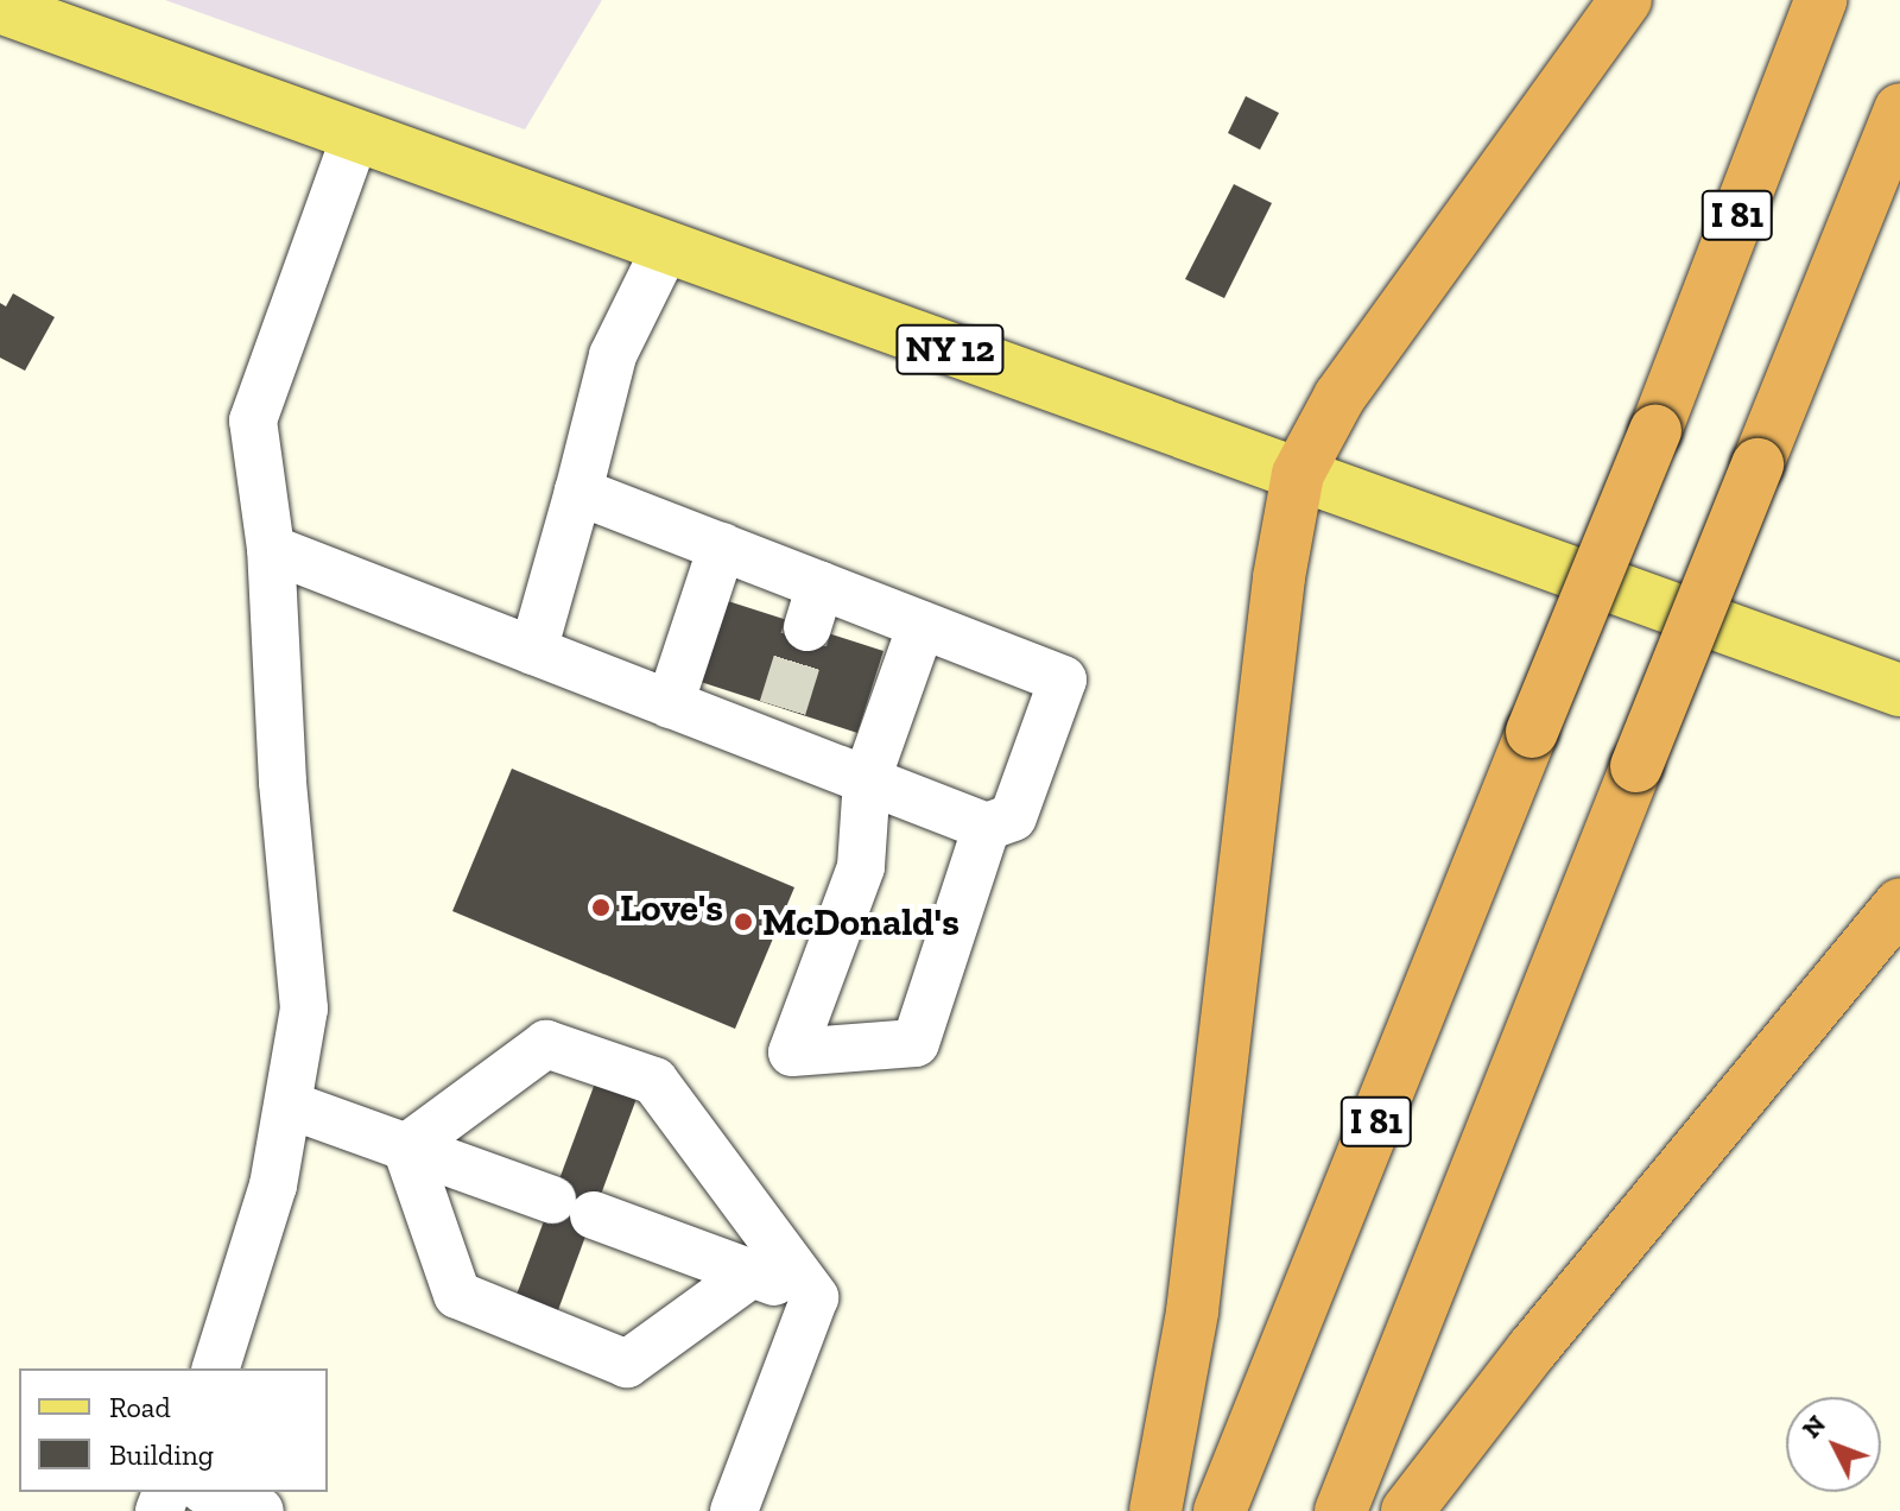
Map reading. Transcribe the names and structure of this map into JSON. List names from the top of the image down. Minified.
{"streets":{"highway":["I 81"],"main road":["NY 12"]},"places":["Love's","McDonald's"],"legend":["Road","Building"],"north":"top left"}
